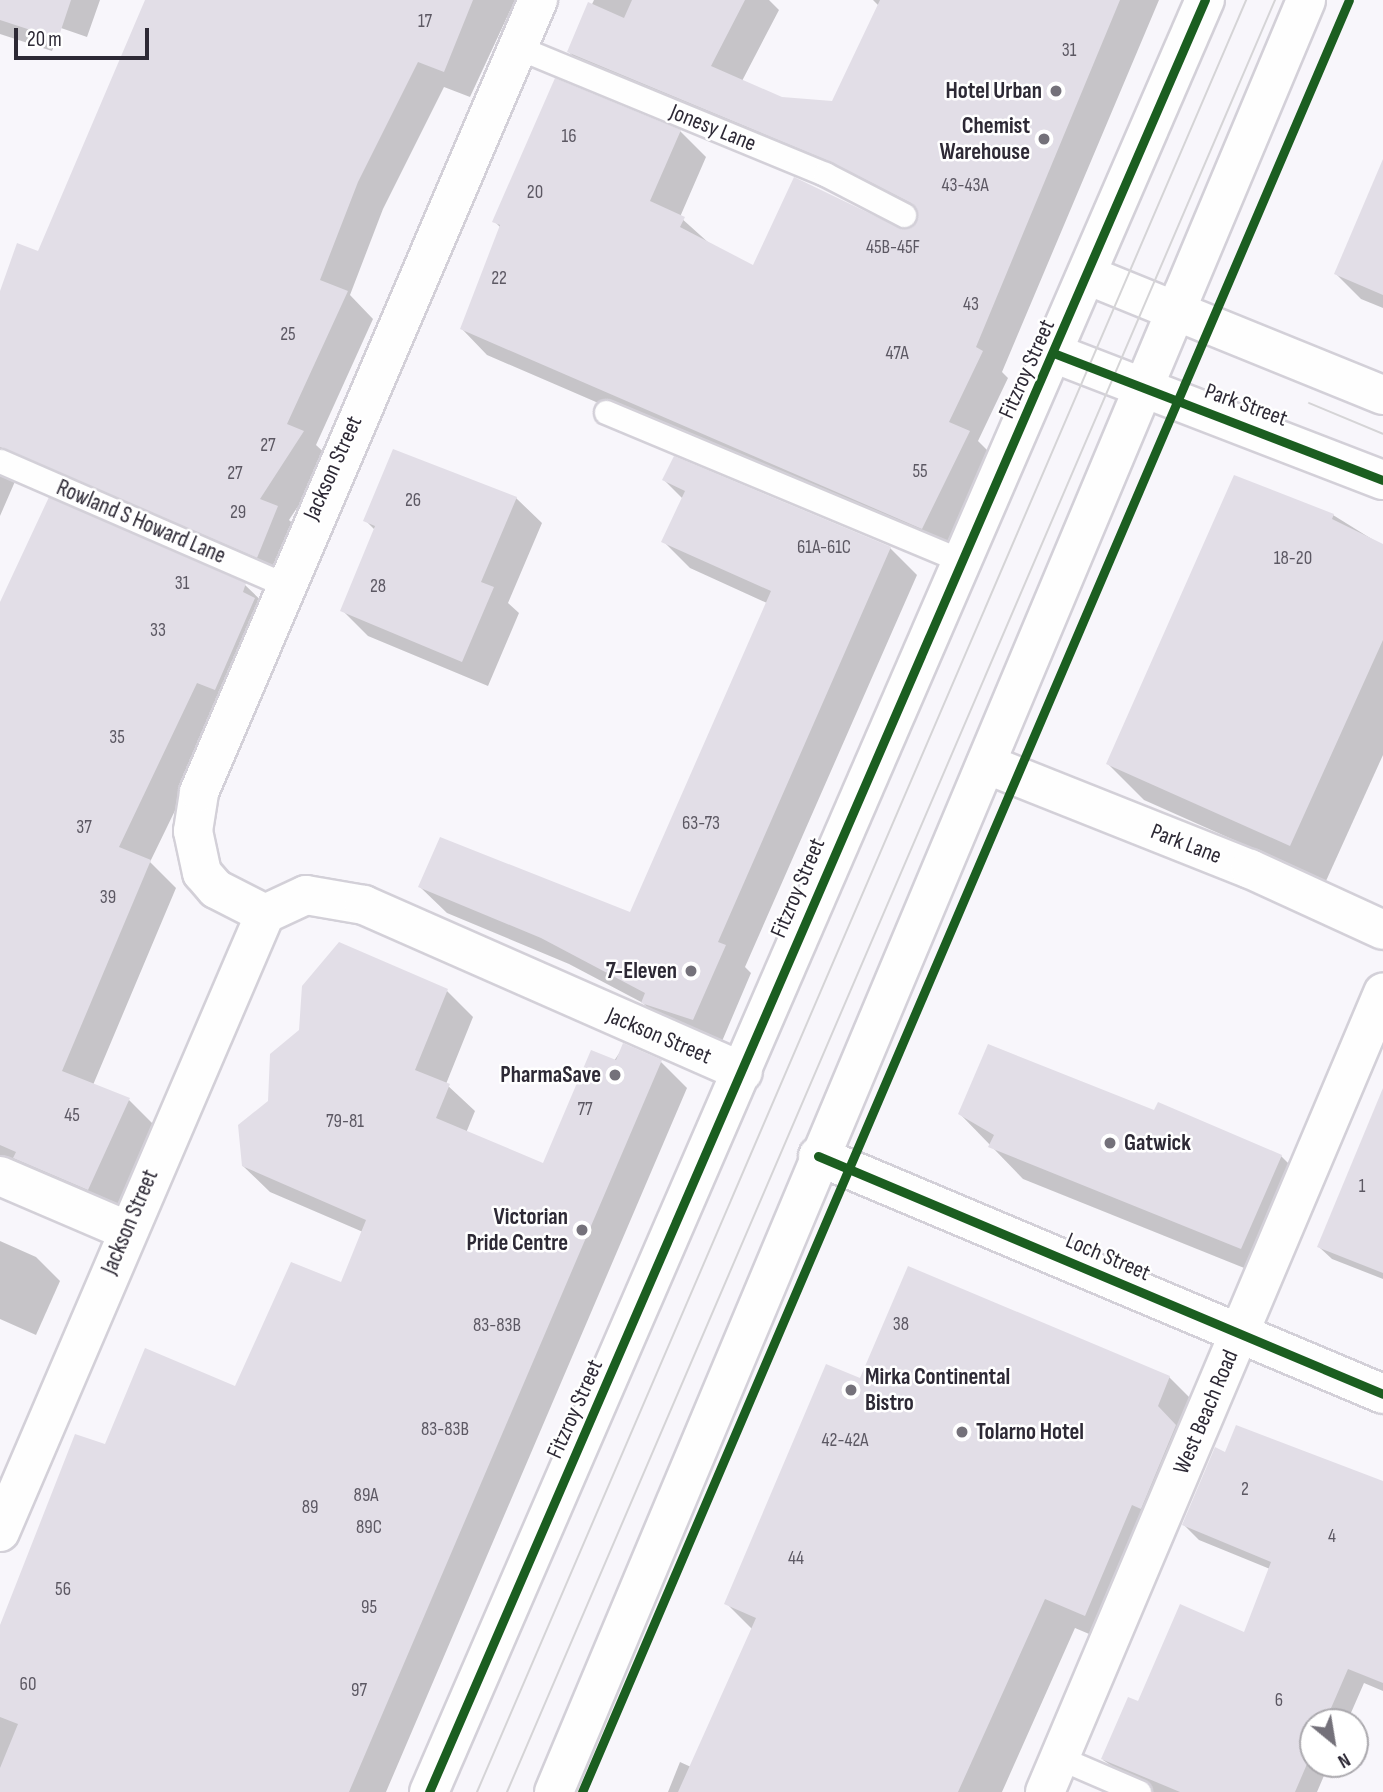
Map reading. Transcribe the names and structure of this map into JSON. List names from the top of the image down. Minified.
{"streets":{"street":["Fitzroy Street","Park Street","Jackson Street","Park Lane","Loch Street","West Beach Road"],"lane":["Jonesy Lane","Rowland S Howard Lane"]},"crossings":[["Jonesy Lane","Jackson Street"],["Fitzroy Street","Park Street"],["Fitzroy Street","Jackson Street"],["Jackson Street","Rowland S Howard Lane"],["Loch Street","West Beach Road"]],"places":["Hotel Urban","Chemist Warehouse","7-Eleven","PharmaSave","Gatwick","Victorian Pride Centre","Mirka Continental Bistro","Tolarno Hotel"],"house_numbers":["17","31","16","43-43A","20","45B-45F","22","43","25","47A","27","55","27","26","29","61A-61C","18-20","31","28","33","35","63-73","37","39","77","45","79-81","1","38","83-83B","83-83B","42-42A","2","89A","89","89C","4","44","56","95","60","97","6"],"scale_bar":"20 m","north":"bottom right"}
